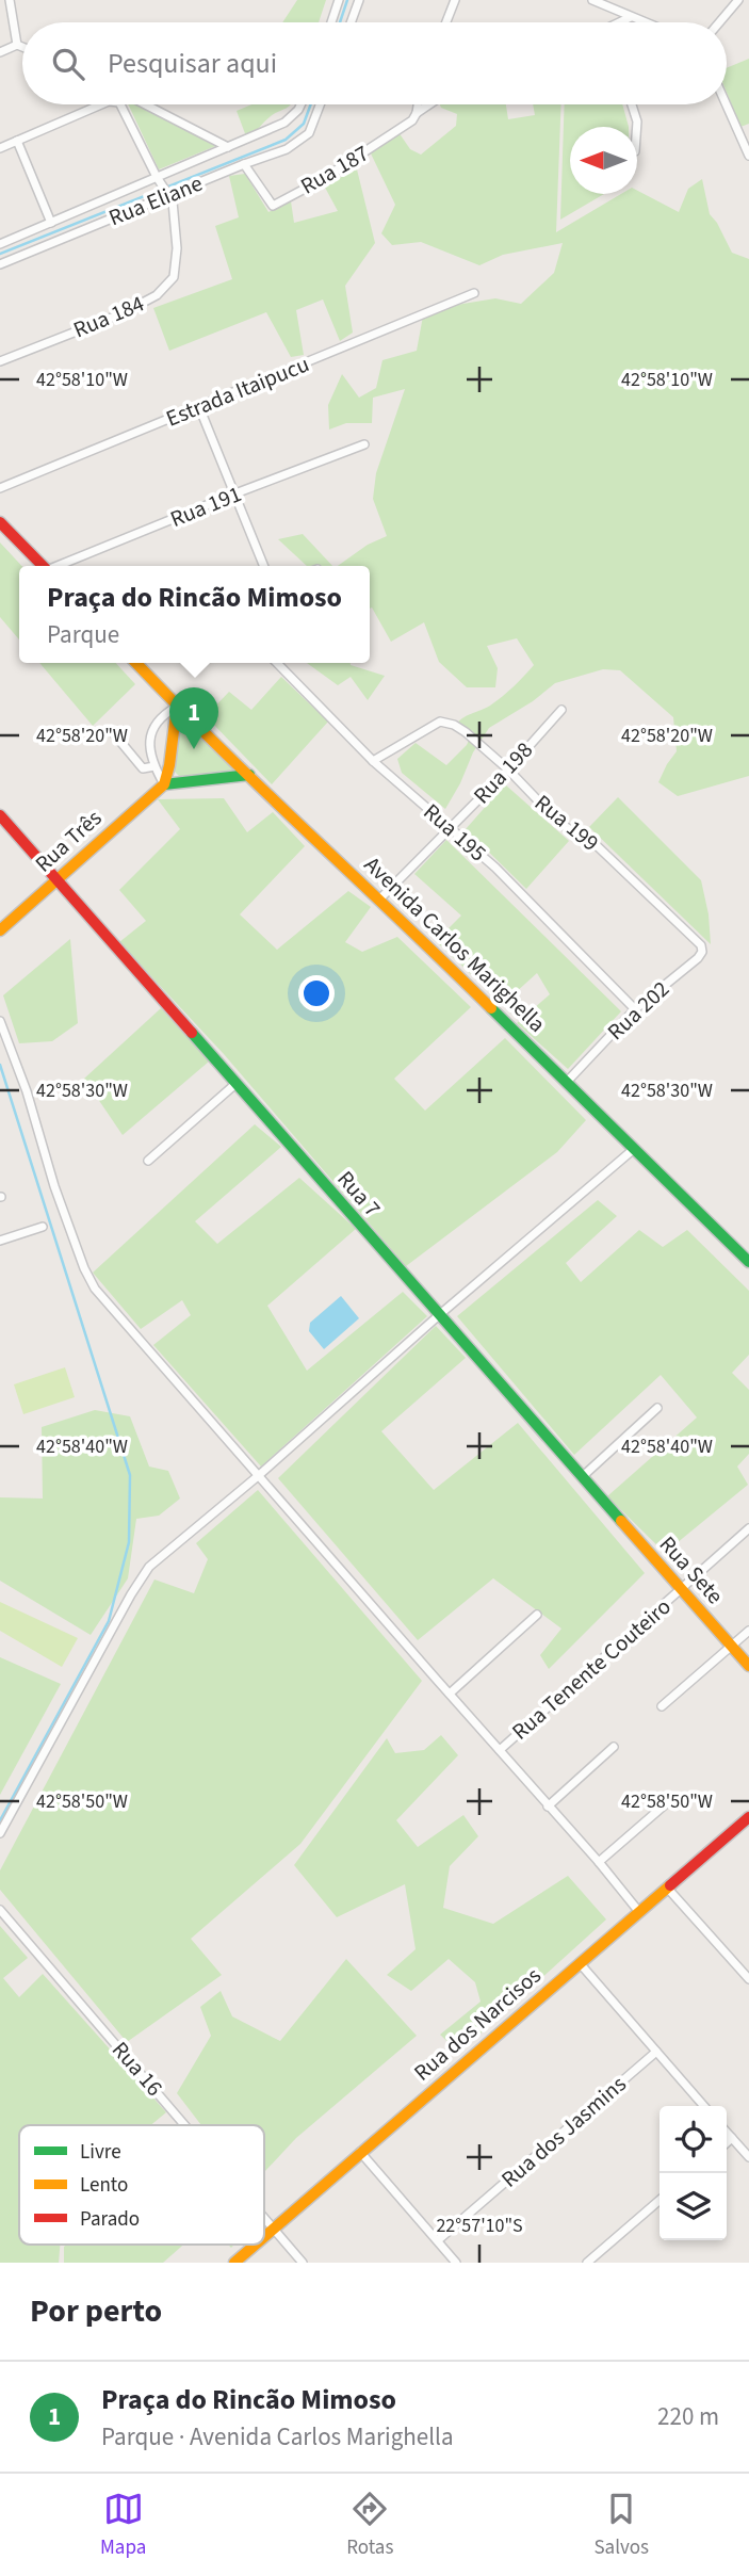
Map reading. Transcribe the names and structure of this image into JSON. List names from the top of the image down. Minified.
{"streets":{"street":["Rua 187","Rua Eliane","Rua 184","Estrada Itaipucu","Rua 191","Rua 198","Rua 199","Rua 195","Rua Três","Avenida Carlos Marighella","Rua 202","Rua 7","Rua Sete","Rua Tenente Couteiro","Rua dos Narcisos","Rua 16","Rua dos Jasmins"]},"crossings":[["Rua 187","Rua Eliane"],["Rua Eliane","Rua 184"],["Rua 198","Rua 199"],["Rua 198","Rua 195"],["Rua 198","Avenida Carlos Marighella"],["Rua 199","Rua 195"],["Rua 199","Rua 202"],["Rua 195","Rua 202"],["Rua Três","Rua 7"],["Avenida Carlos Marighella","Rua 202"],["Rua 7","Rua Sete"],["Rua Sete","Rua Tenente Couteiro"],["Rua Tenente Couteiro","Rua dos Narcisos"],["Rua dos Narcisos","Rua 16"]],"legend":["Livre","Lento","Parado"],"north":"left","page":{"search":"Pesquisar aqui","popup":["Praça do Rincão Mimoso","Parque"],"pins":"1","heading":"Por perto","list":[{"mark":"1","name":"Praça do Rincão Mimoso","note":"Parque · Avenida Carlos Marighella","value":"220 m"}],"nav":["Mapa","Rotas","Salvos"]},"coordinates":["42°58'10\"W","42°58'20\"W","42°58'30\"W","42°58'40\"W","42°58'50\"W","22°57'10\"S"]}
